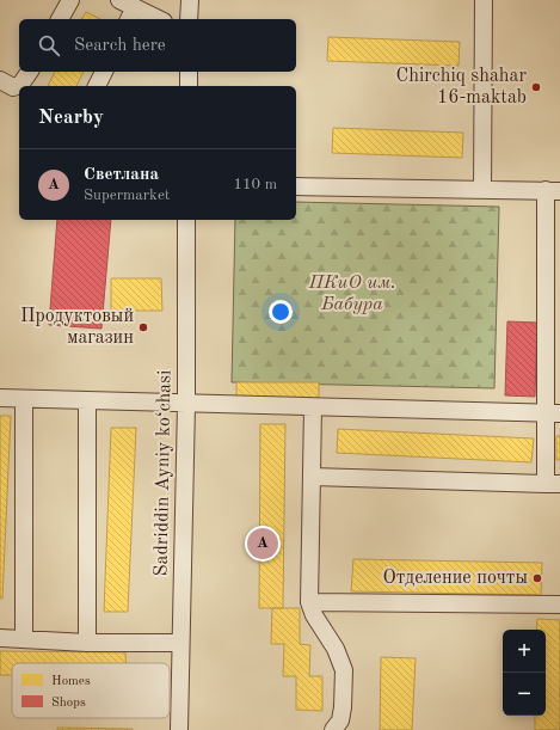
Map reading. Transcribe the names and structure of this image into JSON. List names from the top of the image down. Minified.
{"streets":{"street":["Sadriddin Ayniy ko‘chasi"]},"parks":["ПКиО им. Бабура"],"places":["Chirchiq shahar 16-maktab","Продуктовый магазин","Отделение почты"],"legend":["Homes","Shops"],"page":{"search":"Search here","heading":"Nearby","list":[{"mark":"A","name":"Светлана","note":"Supermarket","value":"110 m"}],"pins":"A","map_buttons":["+","−"]}}
